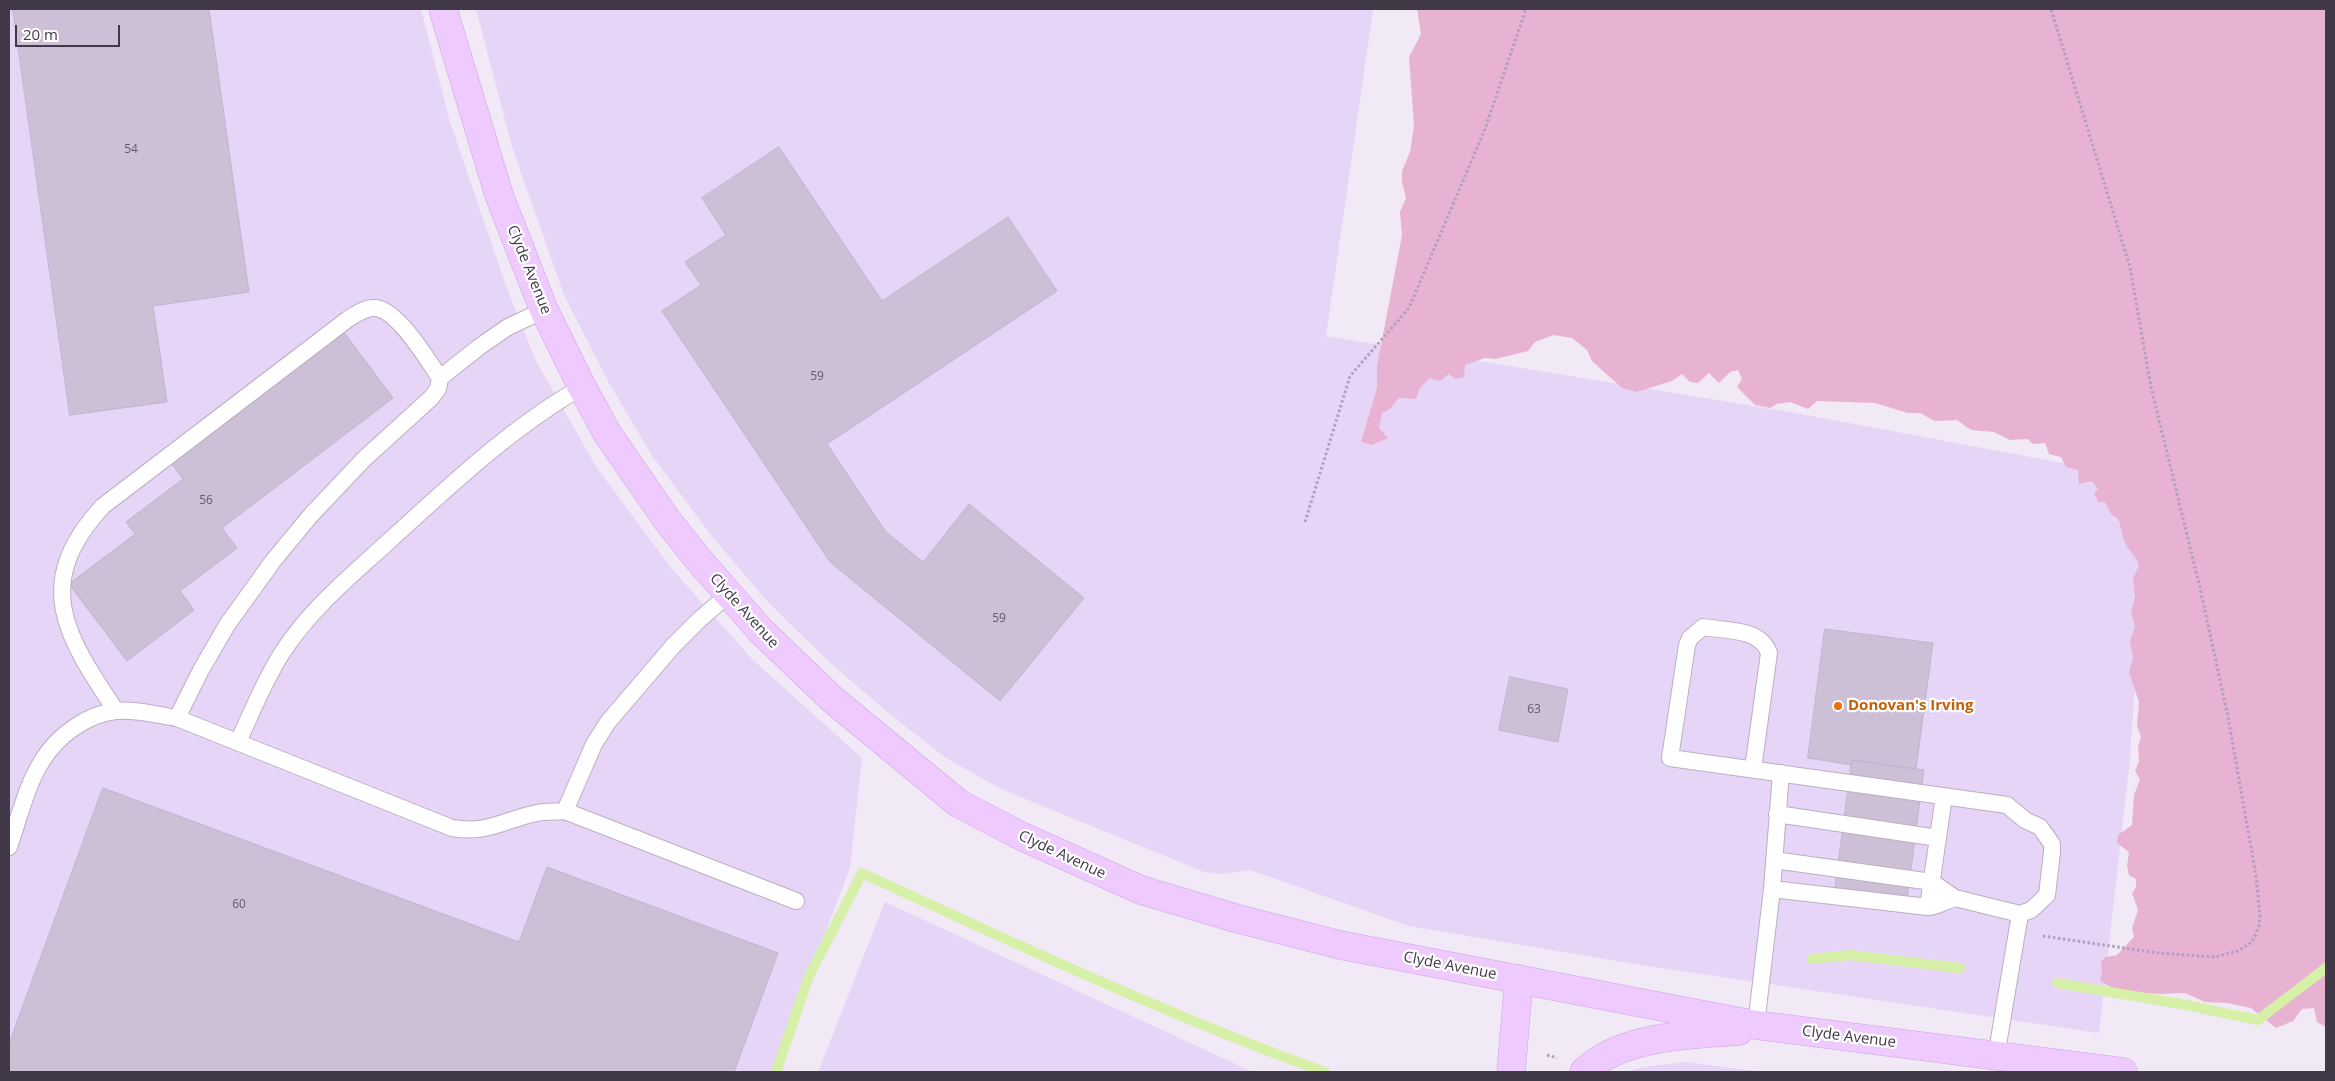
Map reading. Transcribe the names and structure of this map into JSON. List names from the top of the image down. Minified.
{"streets":{"street":["Clyde Avenue"]},"places":["Donovan's Irving"],"house_numbers":["54","59","56","59","63","60"],"scale_bar":"20 m"}
